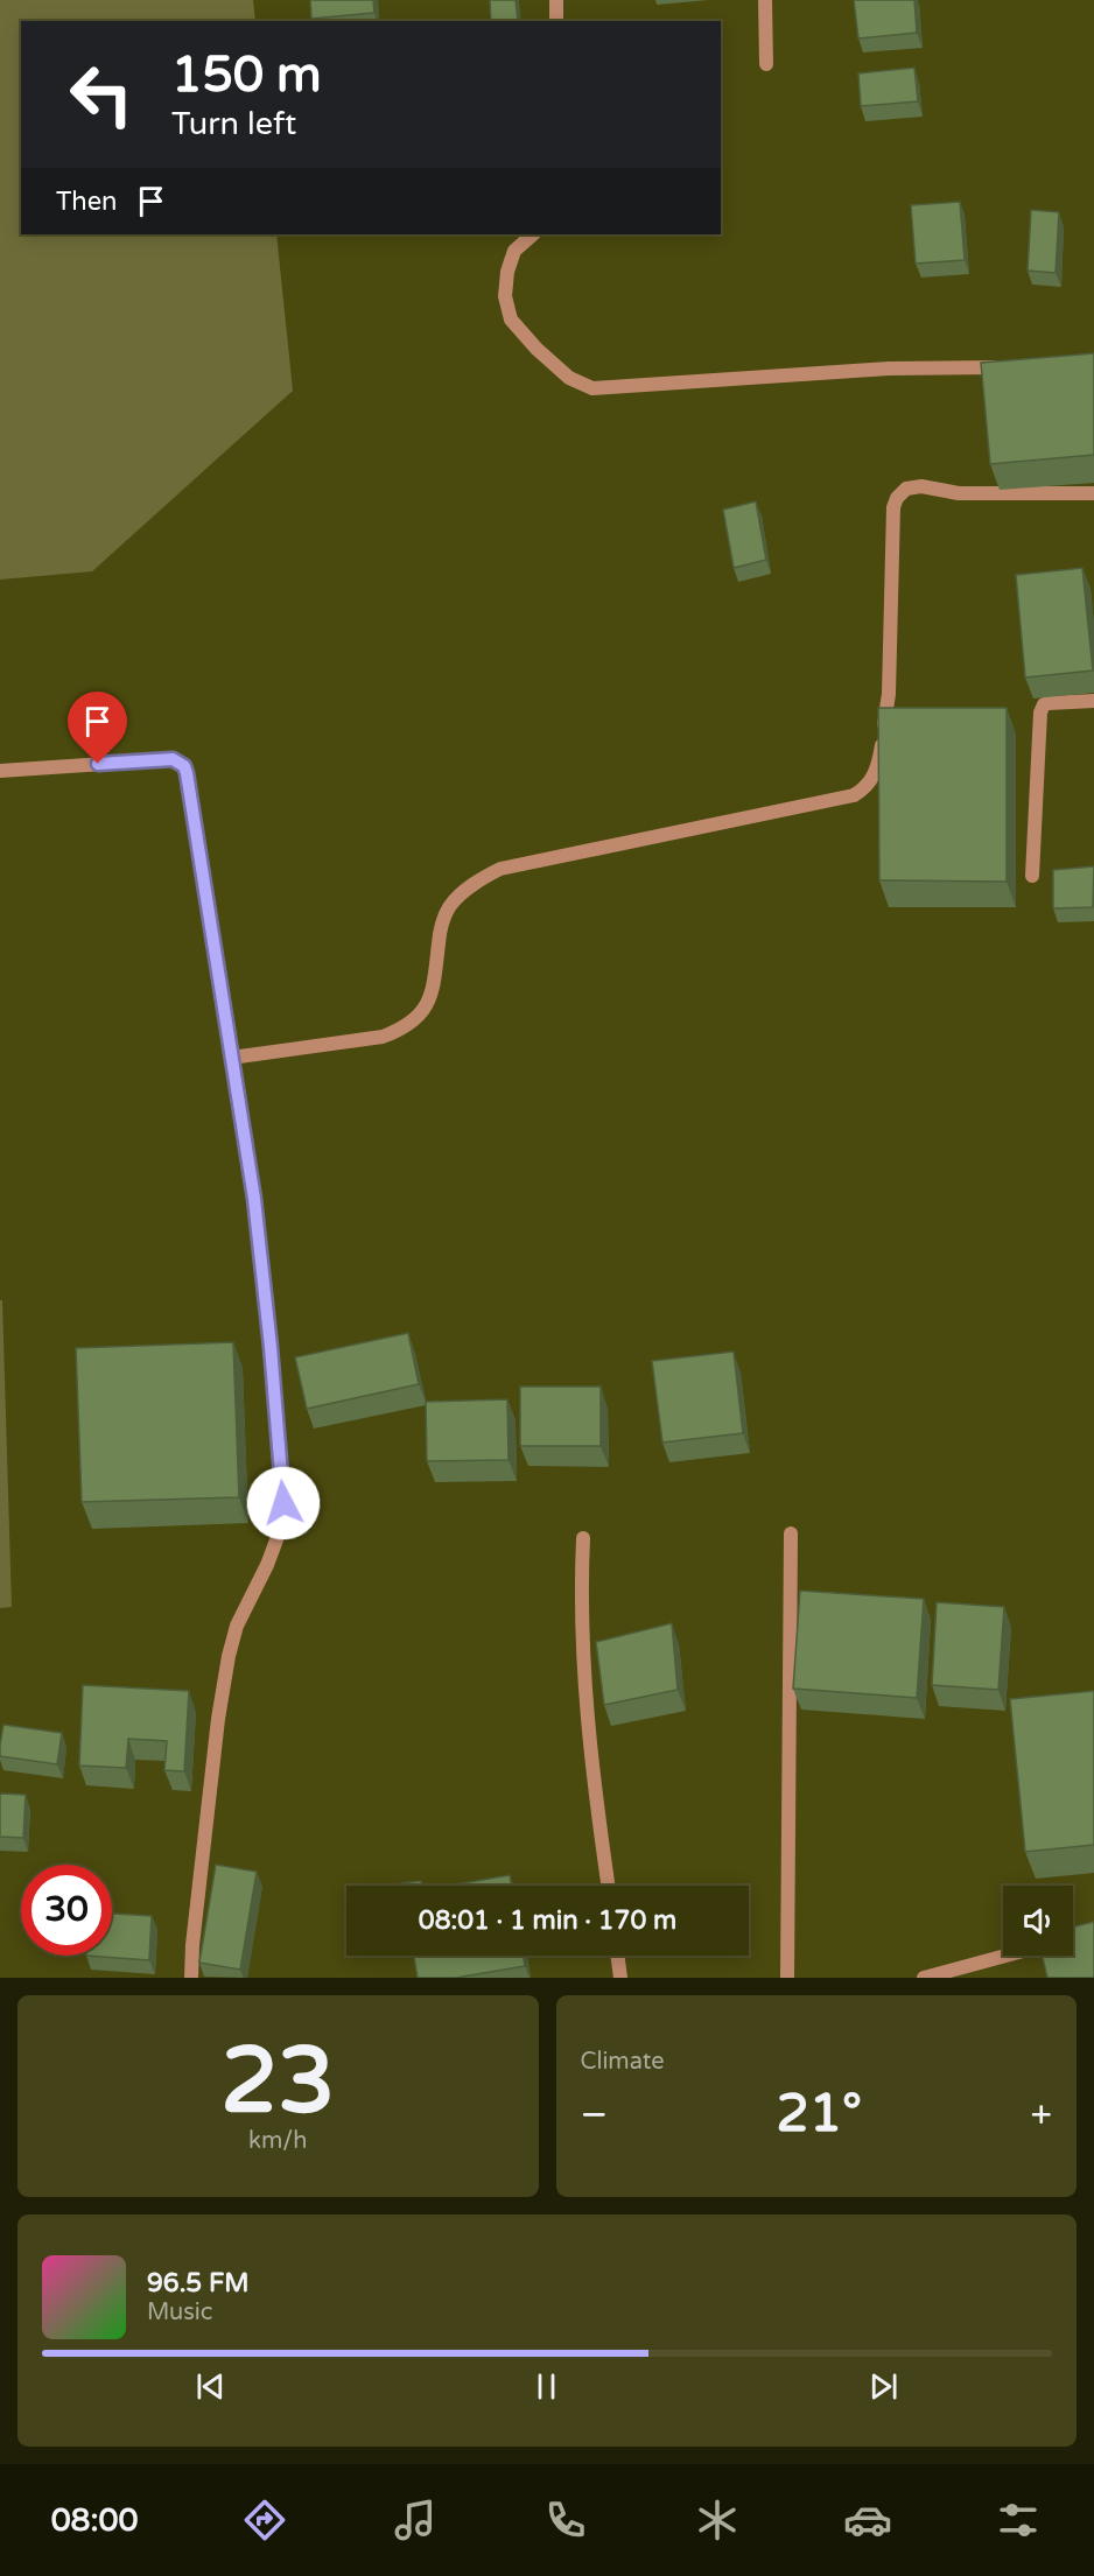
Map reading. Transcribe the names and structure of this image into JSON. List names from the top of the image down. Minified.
{"page":{"turn":["150 m","Turn left"],"then":"Then","limit":"30","trip":"08:01 · 1 min · 170 m","tile":[["23","km/h"],"Climate"],"heat":["−","21°","+"],"song":["96.5 FM","Music"],"tabs":"08:00"}}
